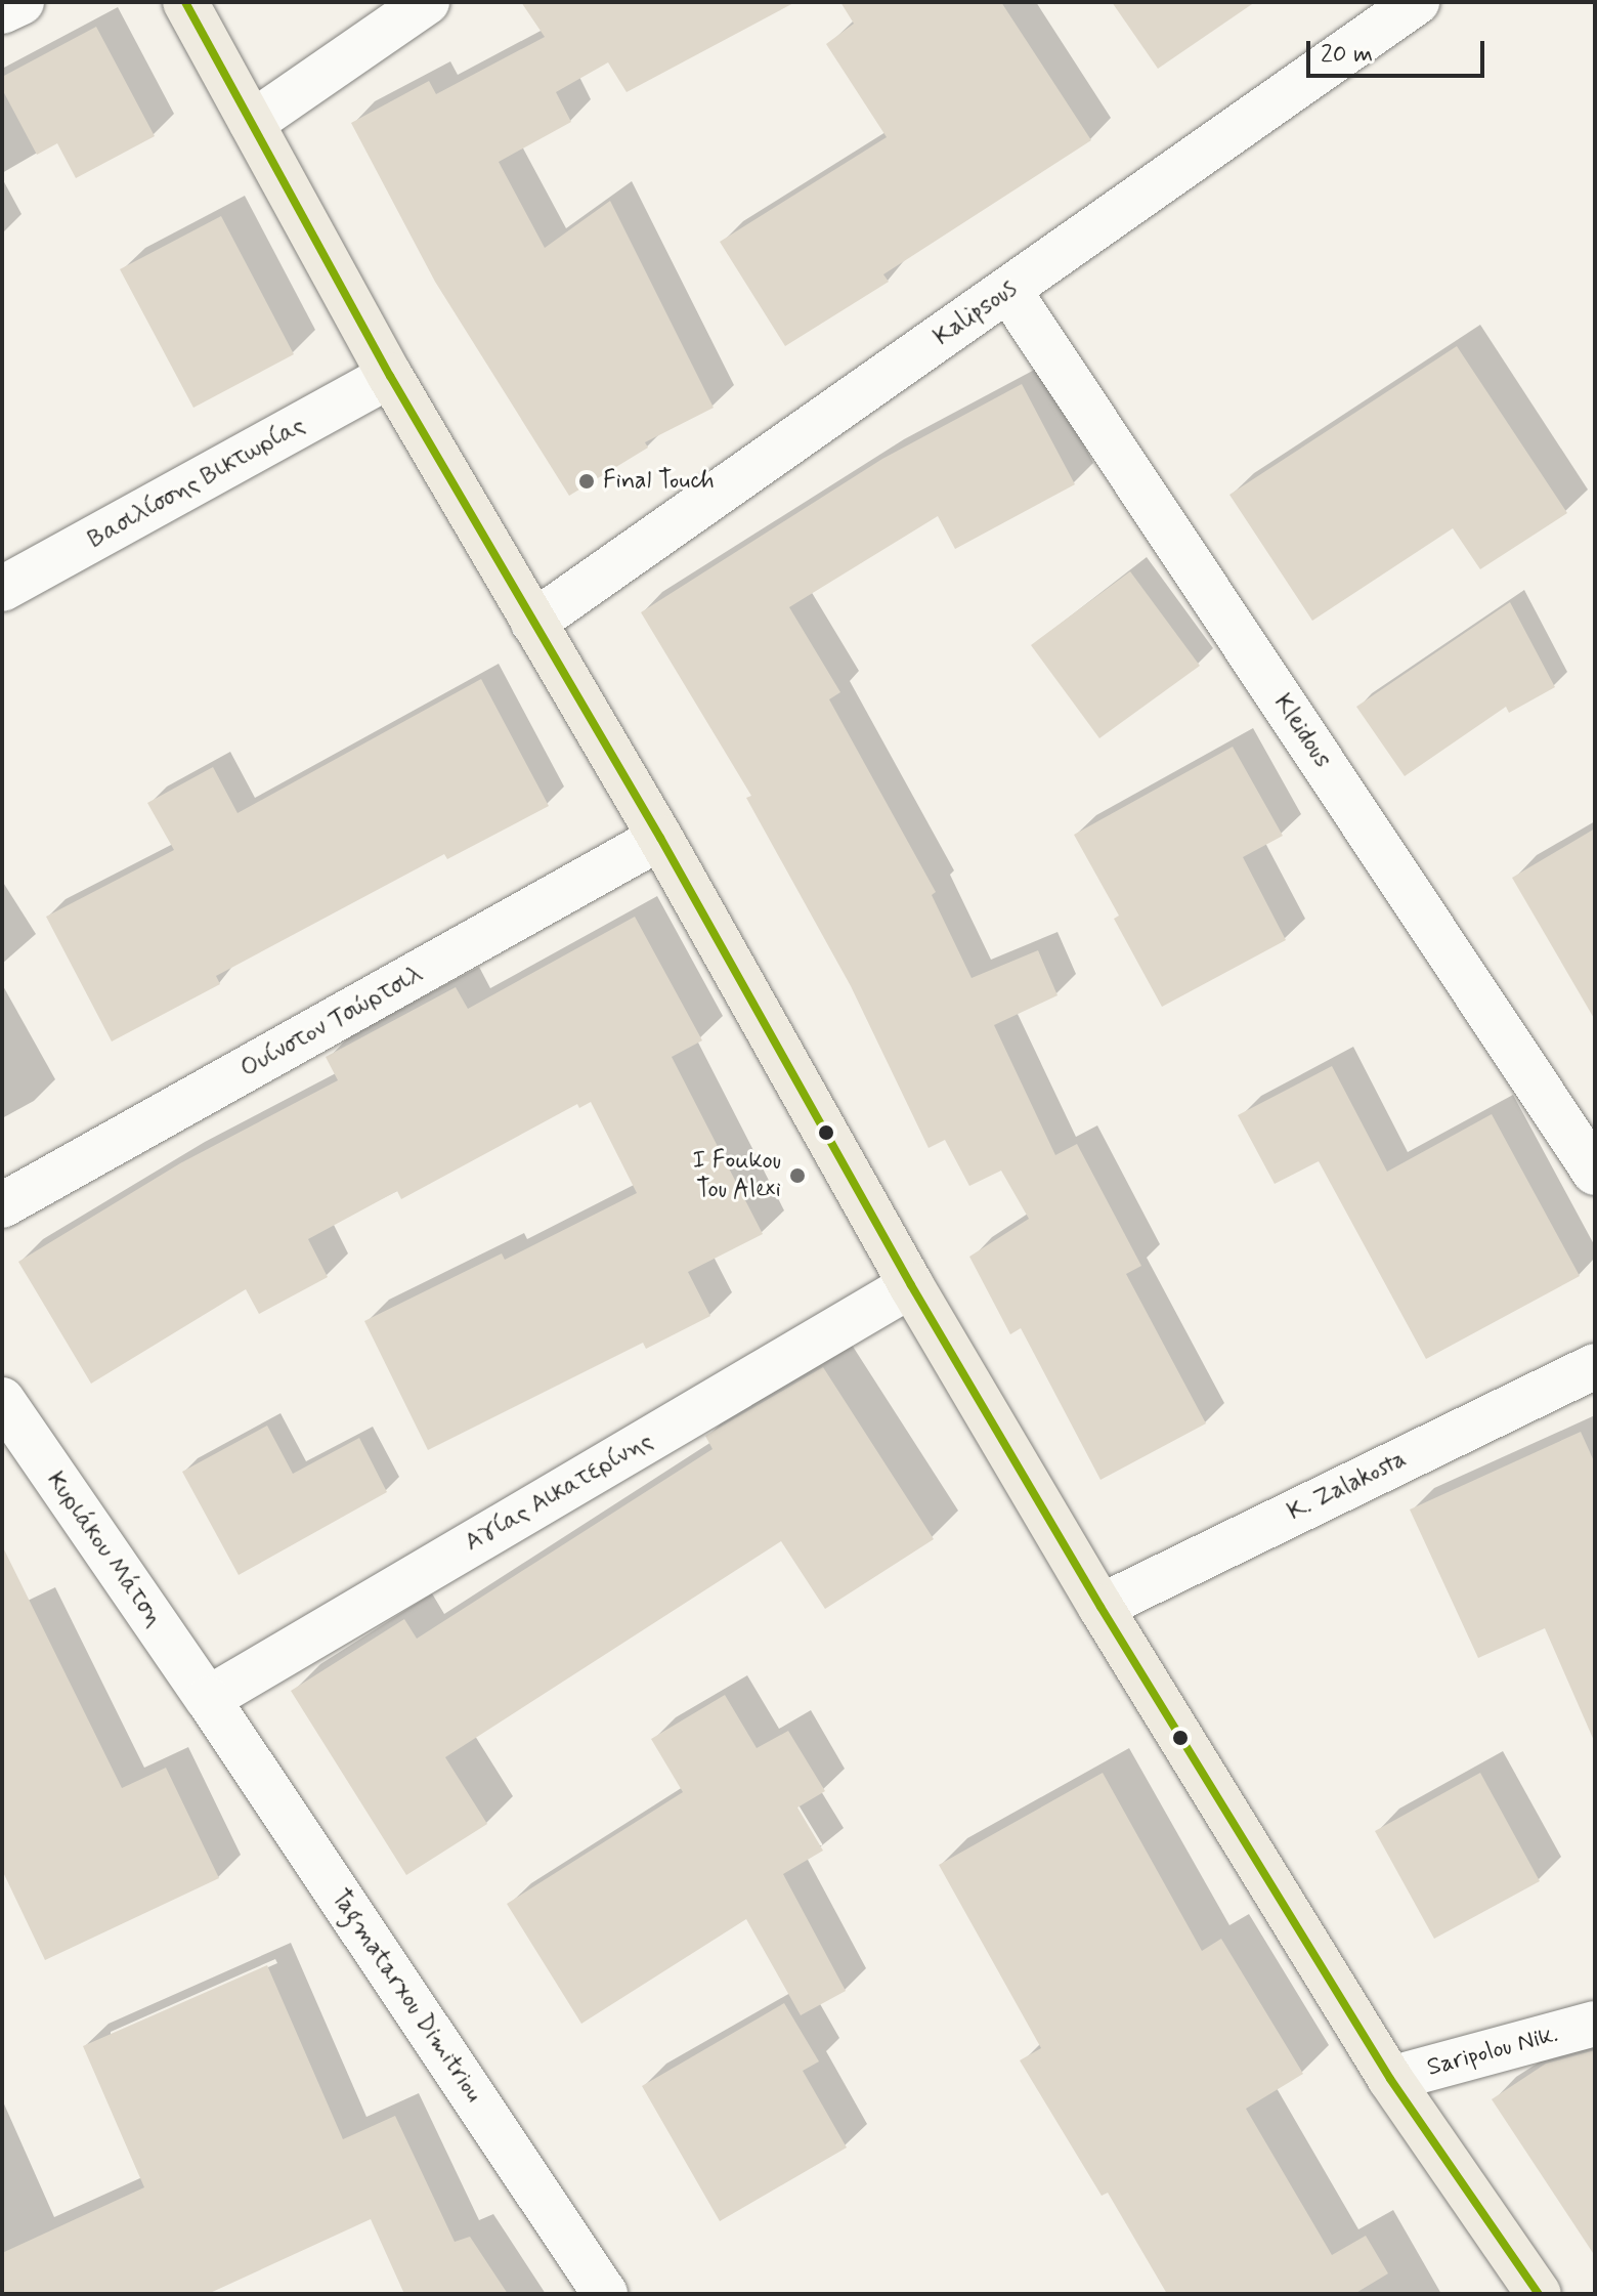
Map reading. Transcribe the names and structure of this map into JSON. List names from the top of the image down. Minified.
{"streets":{"street":["Kalipsous","Βασιλίσσης Βικτωρίας","Kleidous","Ουίνστον Τσώρτσιλ","K. Zalakosta","Αγίας Αικατερίνης","Κυριάκου Μάτση","Tagmatarxou Dimitriou","Saripolou Nik."]},"crossings":[["Kalipsous","Kleidous"],["Αγίας Αικατερίνης","Κυριάκου Μάτση"],["Αγίας Αικατερίνης","Tagmatarxou Dimitriou"],["Κυριάκου Μάτση","Tagmatarxou Dimitriou"]],"places":["Final Touch","I Foukou Tou Alexi"],"scale_bar":"20 m"}
